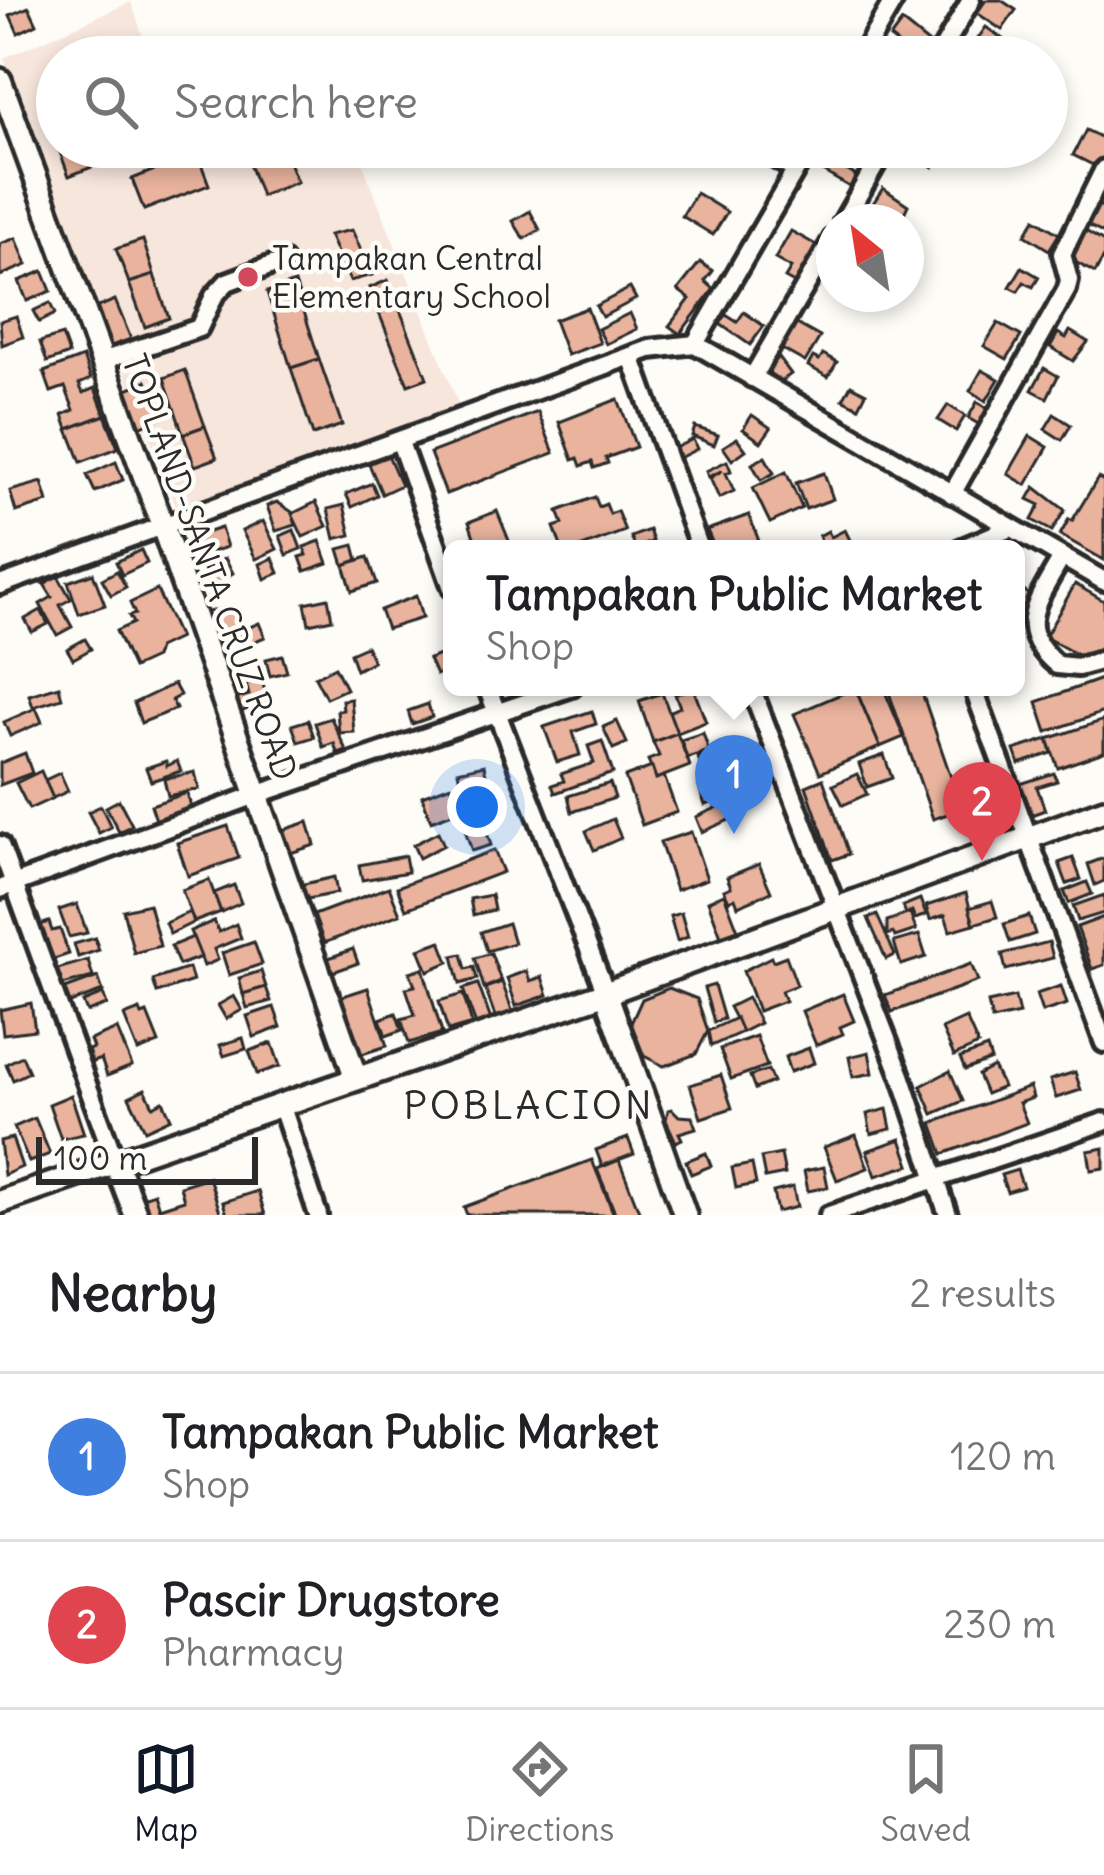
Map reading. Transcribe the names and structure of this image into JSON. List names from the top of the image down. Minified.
{"streets":{"main road":["TOPLAND-SANTA CRUZ ROAD"]},"districts":["POBLACION"],"places":["Tampakan Central Elementary School"],"scale_bar":"100 m","north":"top left","page":{"search":"Search here","popup":["Tampakan Public Market","Shop"],"pins":["1","2"],"scale":"100 m","heading":["Nearby","2 results"],"list":[{"mark":"1","name":"Tampakan Public Market","note":"Shop","value":"120 m"},{"mark":"2","name":"Pascir Drugstore","note":"Pharmacy","value":"230 m"}],"nav":["Map","Directions","Saved"]}}
